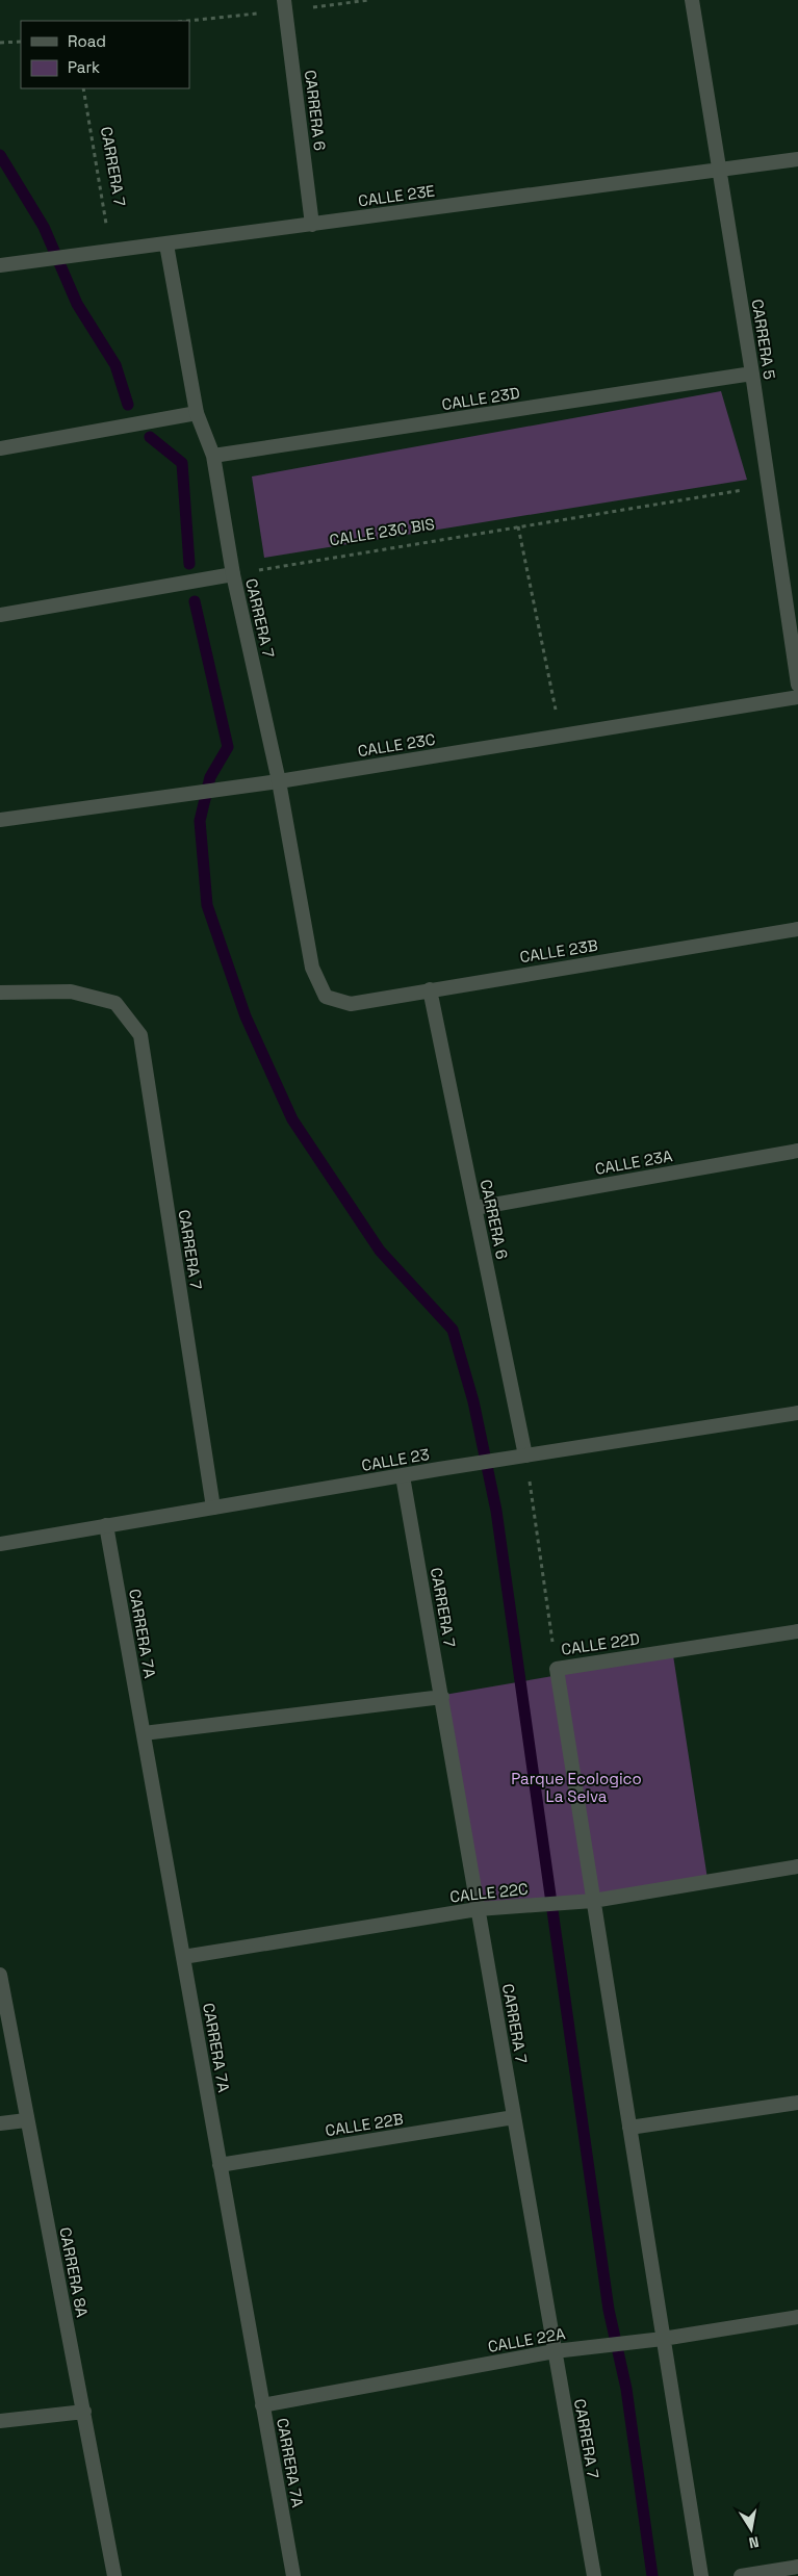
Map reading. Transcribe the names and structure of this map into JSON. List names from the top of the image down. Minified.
{"streets":{"street":["CARRERA 6","CARRERA 7","CALLE 23E","CARRERA 5","CALLE 23D","CALLE 23C","CALLE 23B","CALLE 23A","CALLE 23","CARRERA 7A","CALLE 22D","CALLE 22C","CALLE 22B","CARRERA 8A","CALLE 22A"],"path":["CALLE 23C BIS"]},"crossings":[["CARRERA 6","CALLE 23E"],["CARRERA 6","CALLE 23B"],["CARRERA 6","CALLE 23A"],["CARRERA 6","CALLE 23"],["CARRERA 6","CALLE 22D"],["CARRERA 7","CALLE 23E"],["CARRERA 7","CALLE 23D"],["CARRERA 7","CALLE 23C BIS"],["CARRERA 7","CALLE 23C"],["CARRERA 7","CALLE 23B"],["CARRERA 7","CALLE 23"],["CARRERA 7","CALLE 22C"],["CARRERA 7","CALLE 22B"],["CARRERA 7","CALLE 22A"],["CALLE 23E","CARRERA 5"],["CARRERA 5","CALLE 23D"],["CARRERA 5","CALLE 23C BIS"],["CALLE 23","CARRERA 7A"],["CALLE 23","CALLE 22D"],["CARRERA 7A","CALLE 22C"],["CARRERA 7A","CALLE 22B"],["CARRERA 7A","CALLE 22A"]],"parks":["Parque Ecologico La Selva"],"legend":["Road","Park"],"north":"bottom"}
